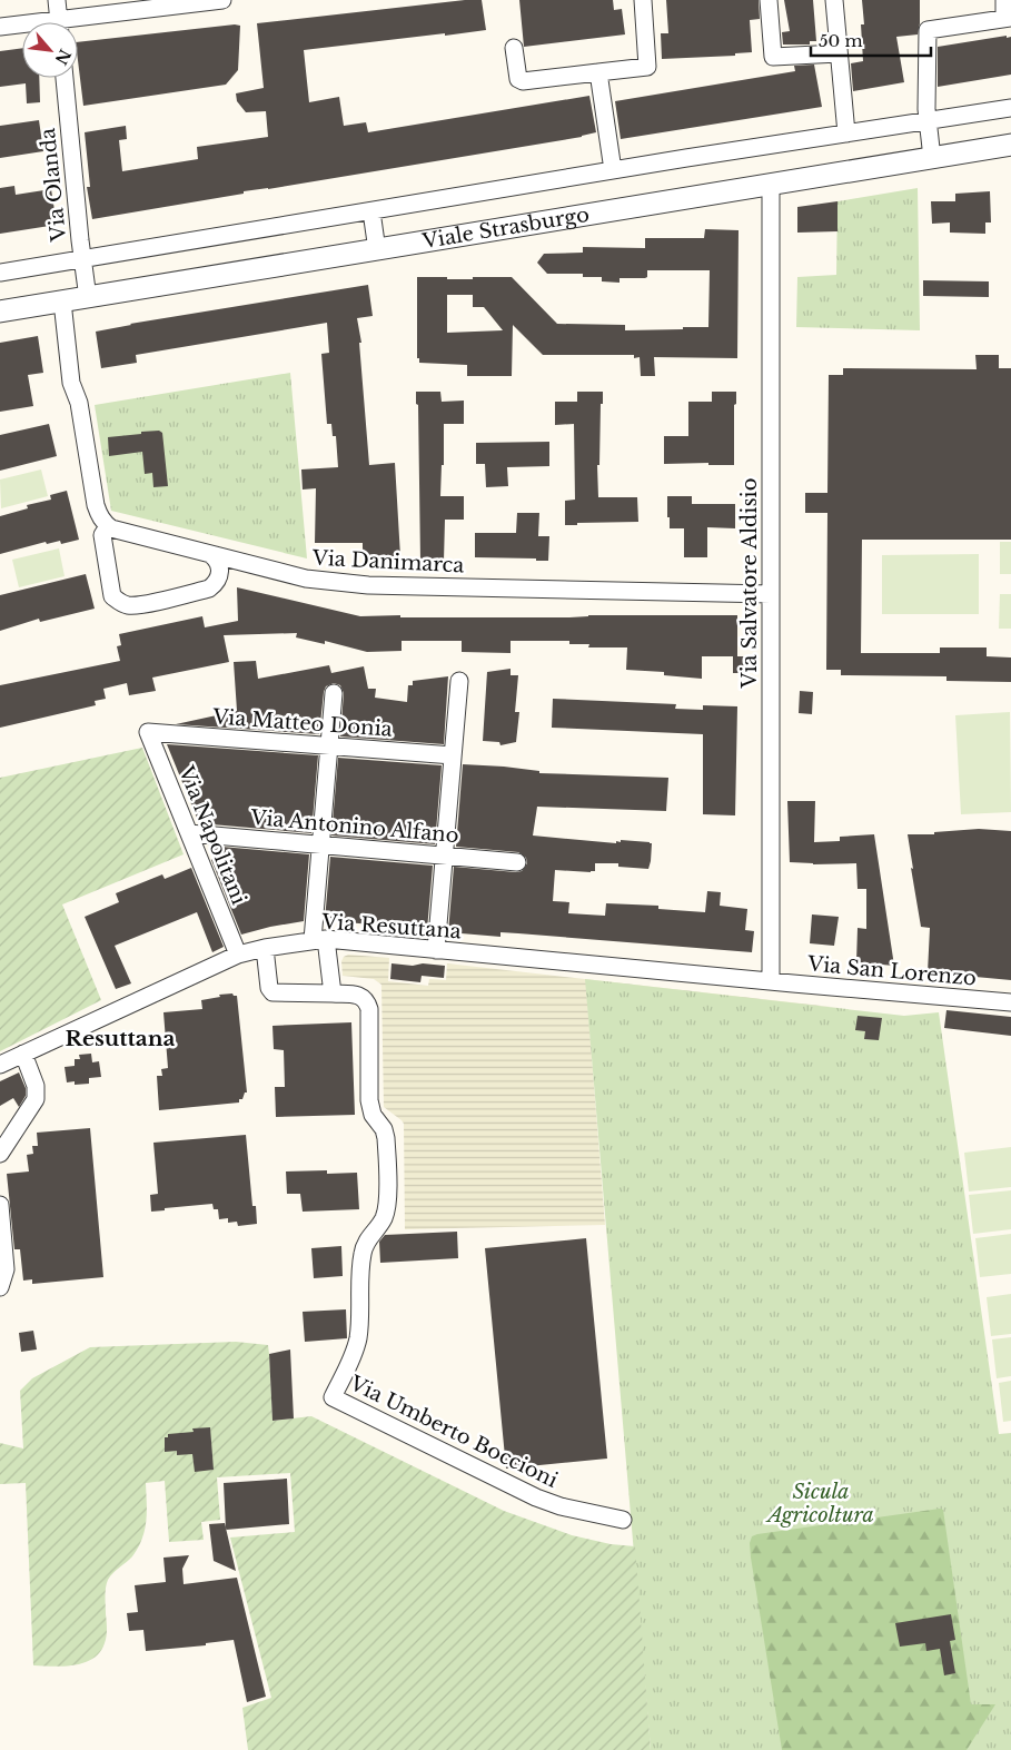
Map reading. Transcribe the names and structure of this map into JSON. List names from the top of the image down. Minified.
{"streets":{"street":["Via Olanda","Viale Strasburgo","Via Danimarca","Via Salvatore Aldisio","Via Matteo Donia","Via Antonino Alfano","Via Napolitani","Via Resuttana","Via San Lorenzo","Via Umberto Boccioni"]},"crossings":[["Via Olanda","Viale Strasburgo"],["Viale Strasburgo","Via Salvatore Aldisio"],["Via Danimarca","Via Salvatore Aldisio"],["Via Salvatore Aldisio","Via Resuttana"],["Via Salvatore Aldisio","Via San Lorenzo"],["Via Matteo Donia","Via Napolitani"],["Via Antonino Alfano","Via Napolitani"],["Via Napolitani","Via Resuttana"],["Via Resuttana","Via San Lorenzo"]],"districts":["Resuttana"],"parks":["Sicula Agricoltura"],"scale_bar":"50 m","north":"bottom right"}
